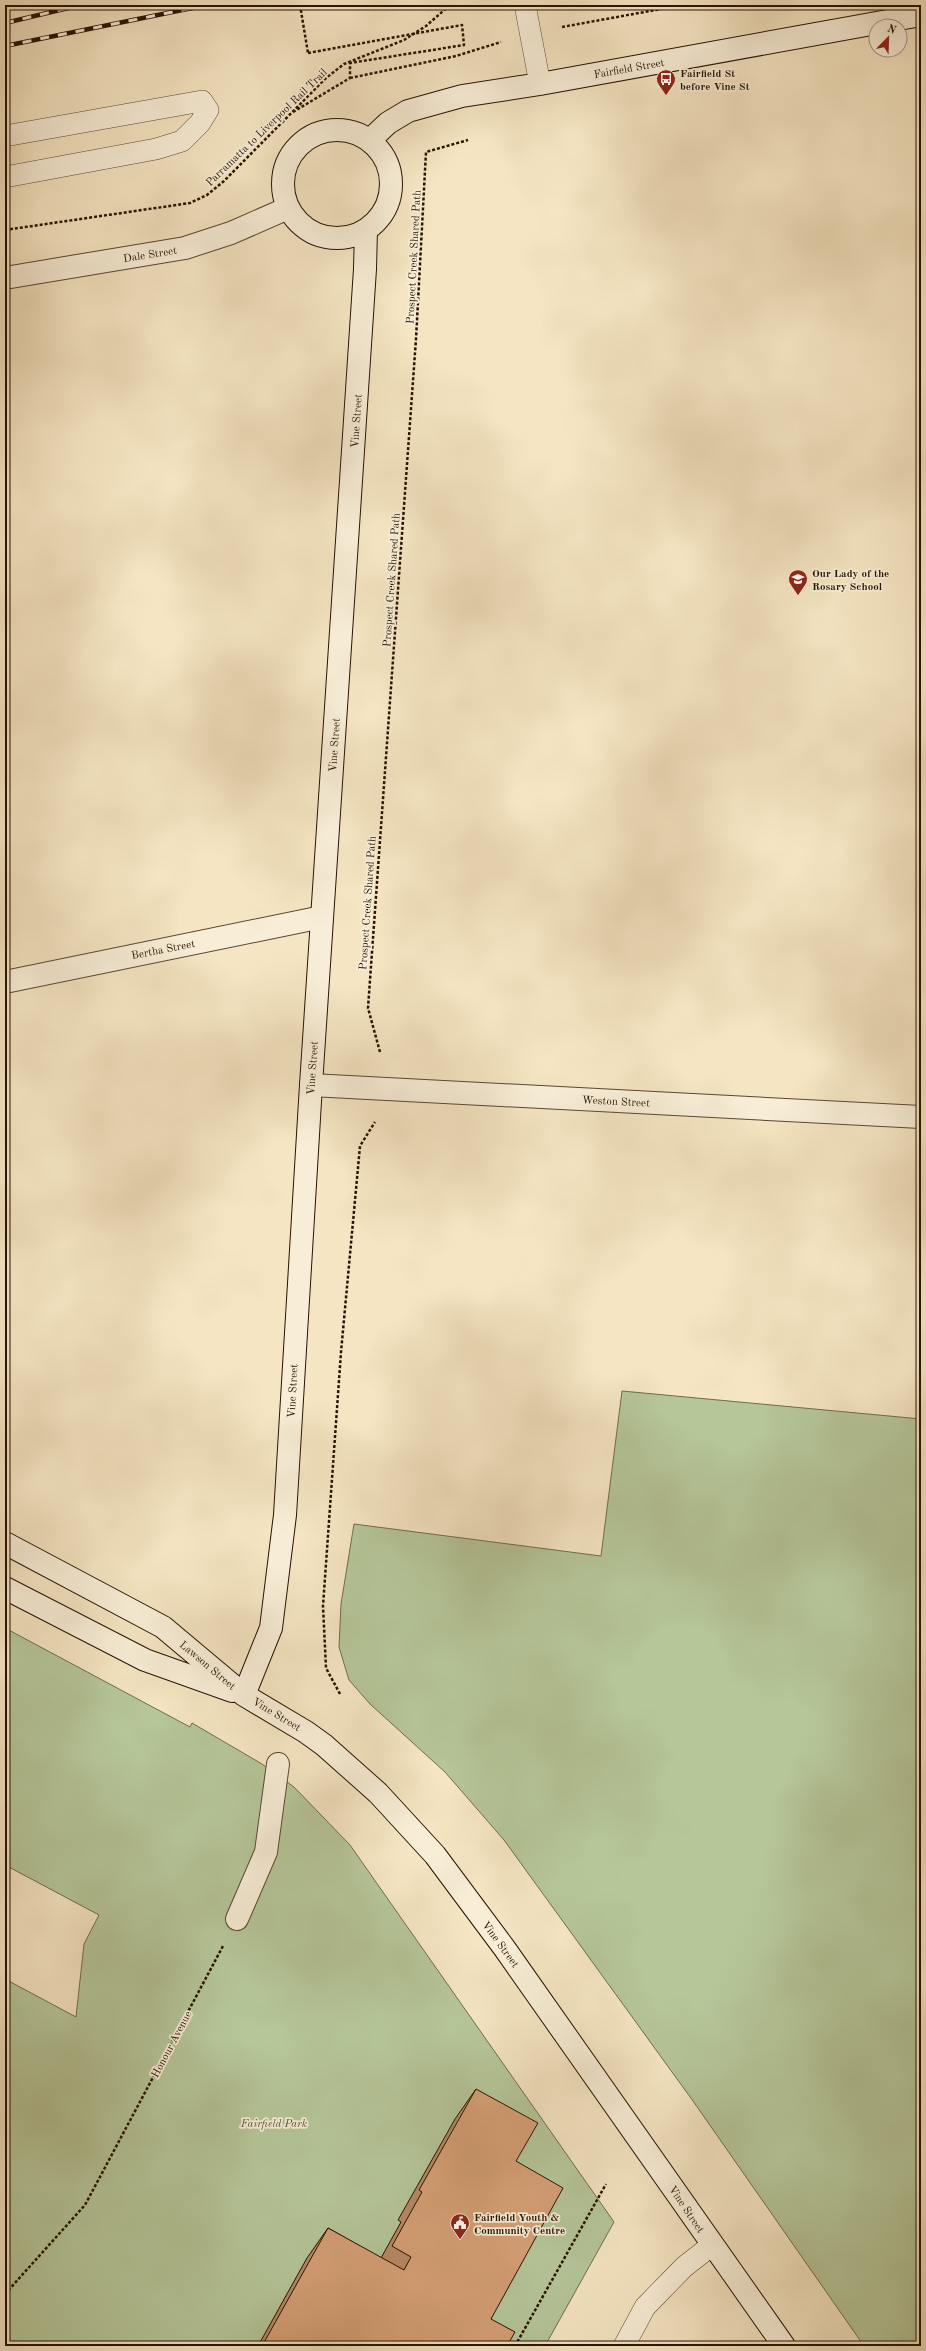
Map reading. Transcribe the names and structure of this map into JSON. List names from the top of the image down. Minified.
{"streets":{"main road":["Fairfield Street","Dale Street","Vine Street","Bertha Street","Weston Street","Lawson Street"],"path":["Parramatta to Liverpool Rail Trail","Prospect Creek Shared Path","Honour Avenue"]},"crossings":[["Fairfield Street","Dale Street"],["Fairfield Street","Vine Street"],["Dale Street","Vine Street"],["Vine Street","Bertha Street"],["Vine Street","Weston Street"],["Vine Street","Lawson Street"]],"parks":["Fairfield Park"],"places":{"bus stop":["Fairfield St before Vine St"],"school or university":["Our Lady of the Rosary School"],"public building":["Fairfield Youth & Community Centre"]},"north":"top right"}
